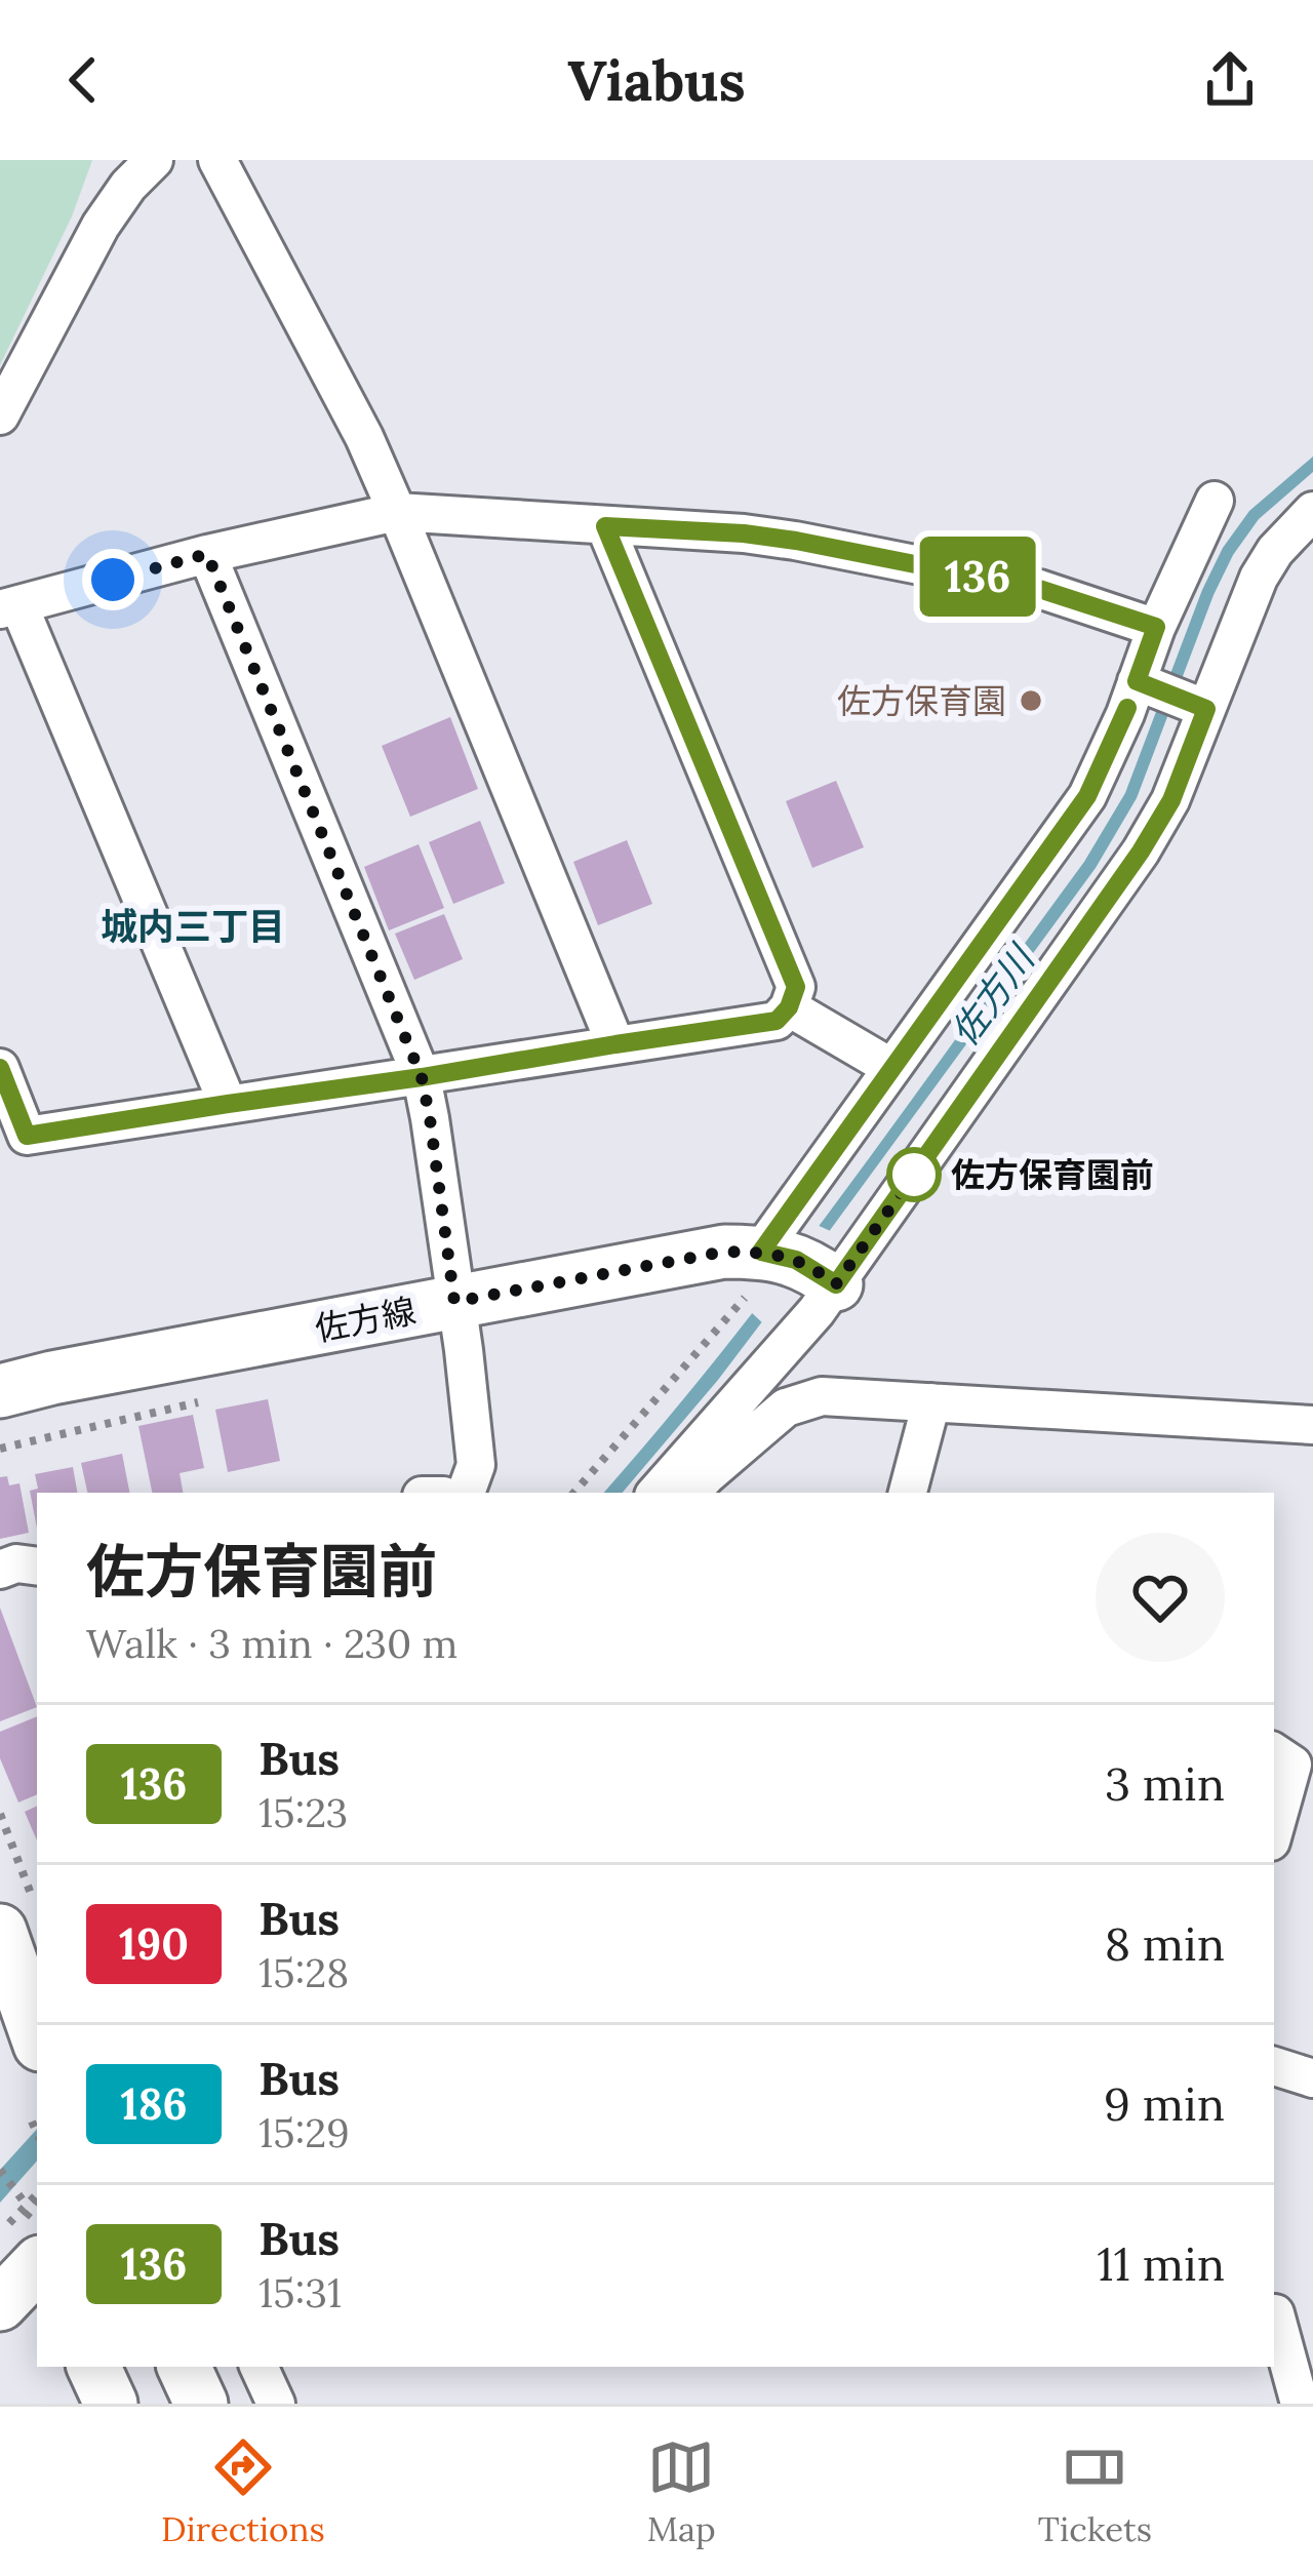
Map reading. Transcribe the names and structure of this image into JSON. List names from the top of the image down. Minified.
{"streets":{"street":["佐方線"]},"districts":["城内三丁目"],"water":["佐方川"],"places":["佐方保育園","佐方保育園前"],"lines":["bus line 136"],"page":{"header":"Viabus","on_map":"136","heading":["佐方保育園前","Walk · 3 min · 230 m"],"list":[{"mark":"136","name":"Bus","note":"15:23","value":"3 min"},{"mark":"190","name":"Bus","note":"15:28","value":"8 min"},{"mark":"186","name":"Bus","note":"15:29","value":"9 min"},{"mark":"136","name":"Bus","note":"15:31","value":"11 min"}],"tabs":["Directions","Map","Tickets"]}}
